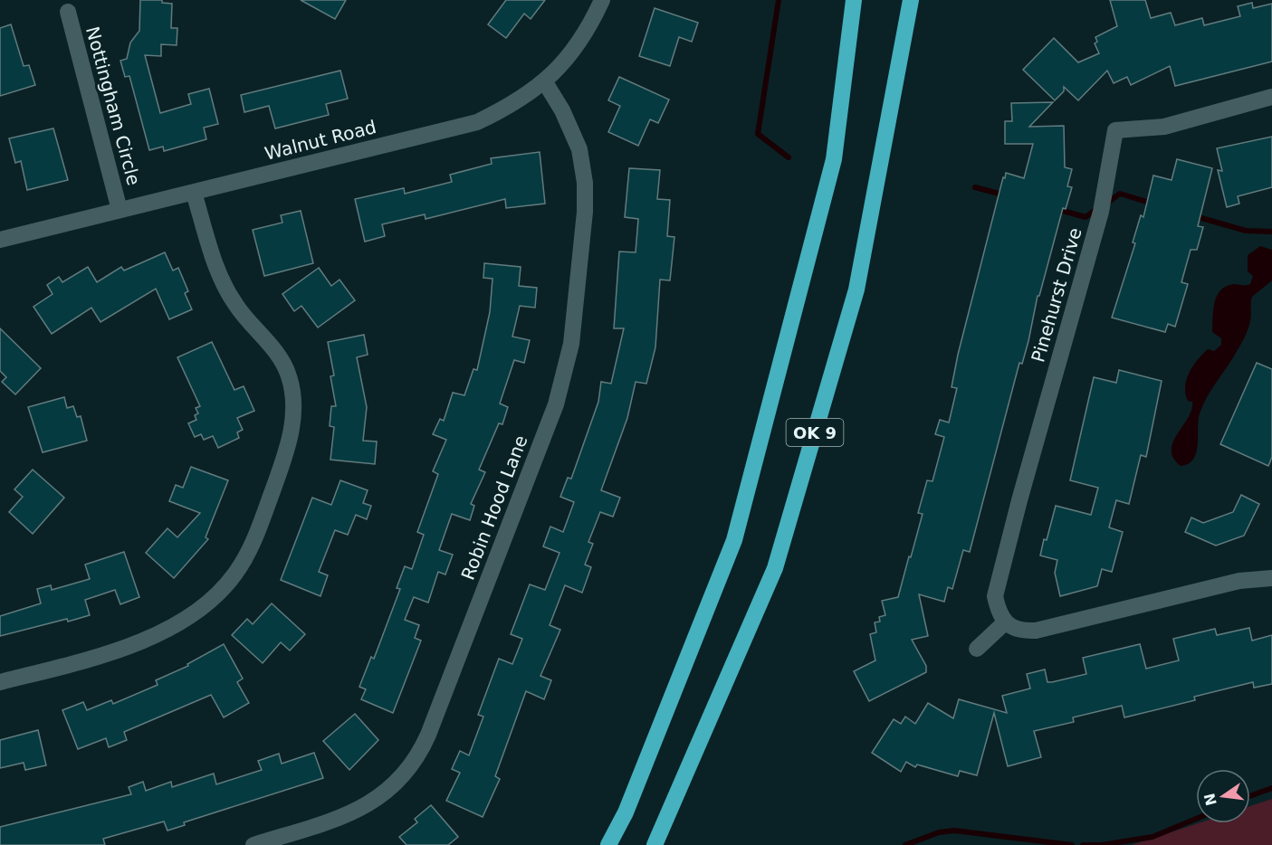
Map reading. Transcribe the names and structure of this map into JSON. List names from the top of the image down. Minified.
{"streets":{"highway":["OK 9"],"street":["Nottingham Circle","Walnut Road","Pinehurst Drive","Robin Hood Lane"]},"crossings":[["Nottingham Circle","Walnut Road"],["Walnut Road","Robin Hood Lane"]],"north":"left"}
